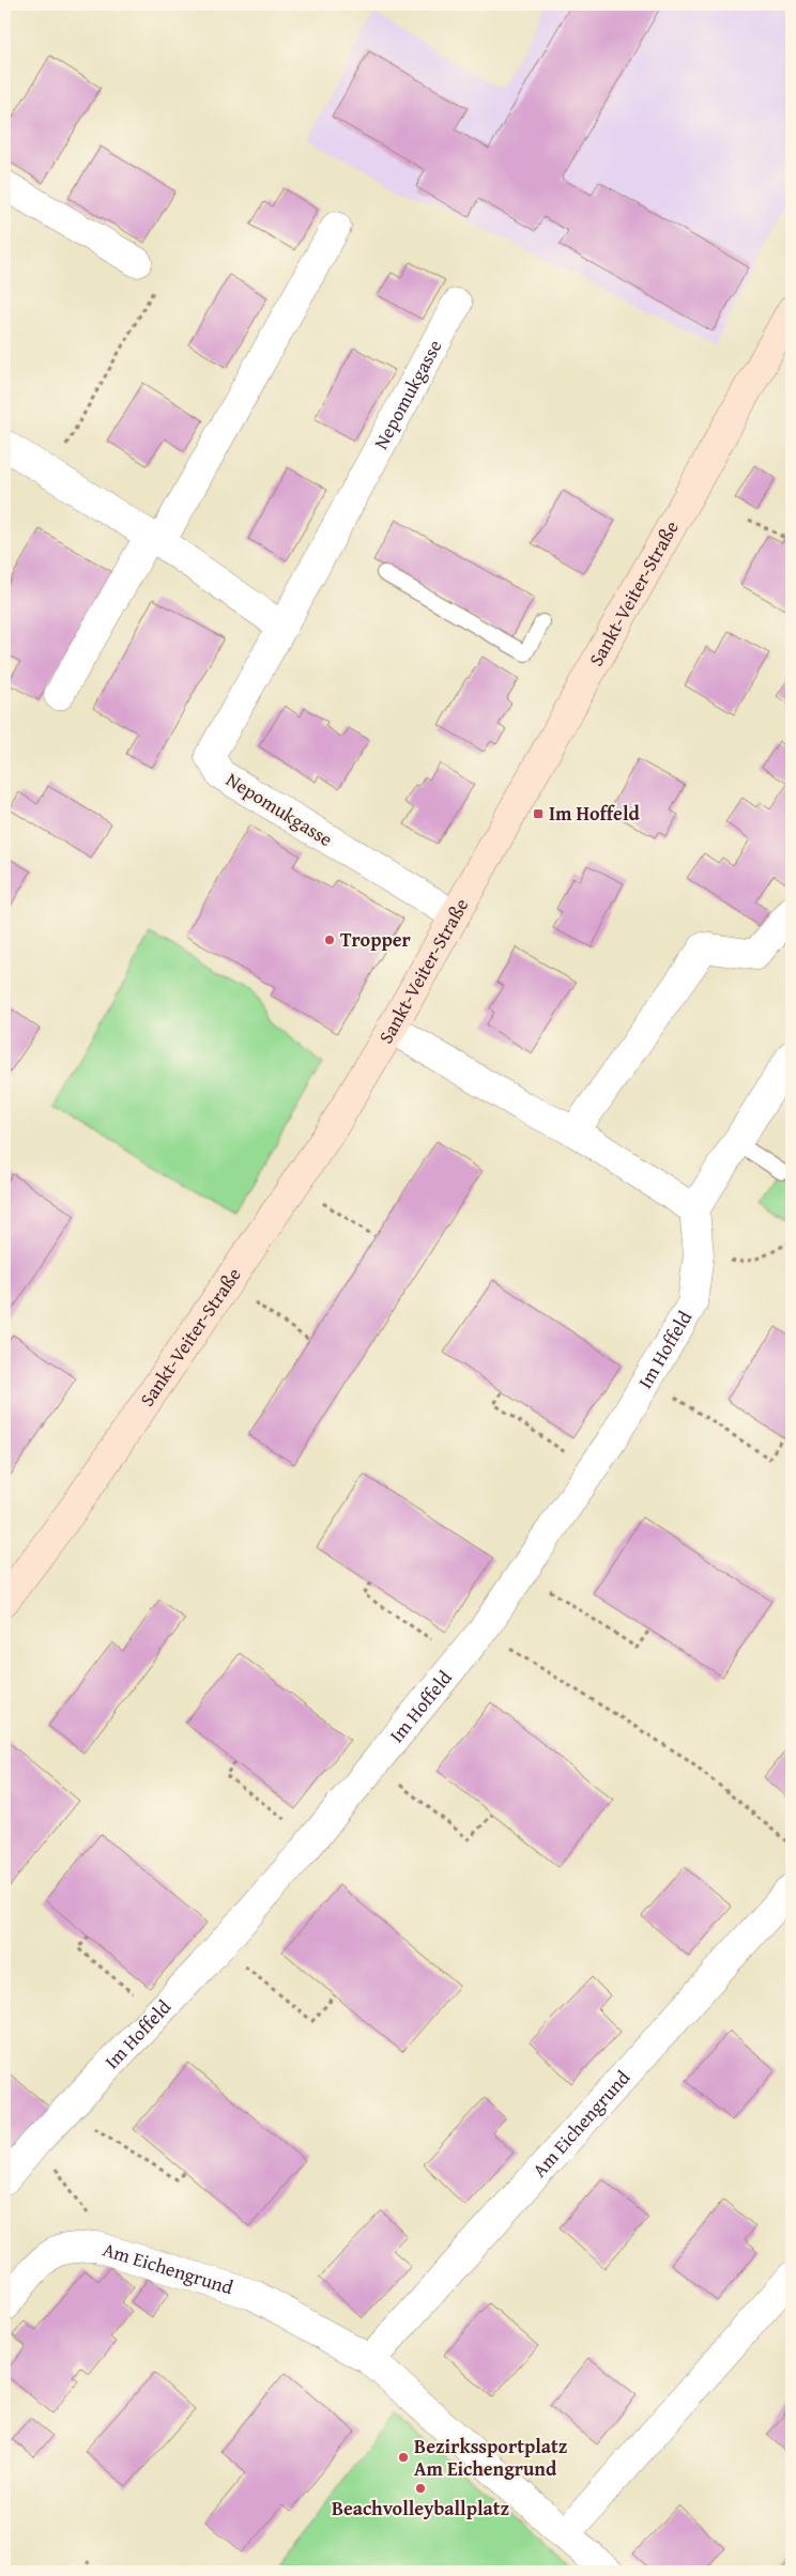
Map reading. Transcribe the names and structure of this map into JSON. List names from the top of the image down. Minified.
{"streets":{"main road":["Sankt-Veiter-Straße"],"street":["Nepomukgasse","Im Hoffeld","Am Eichengrund"]},"crossings":[["Nepomukgasse","Sankt-Veiter-Straße"]],"places":{"transit":["Im Hoffeld"],"other":["Tropper","Bezirkssportplatz Am Eichengrund","Beachvolleyballplatz"]}}
